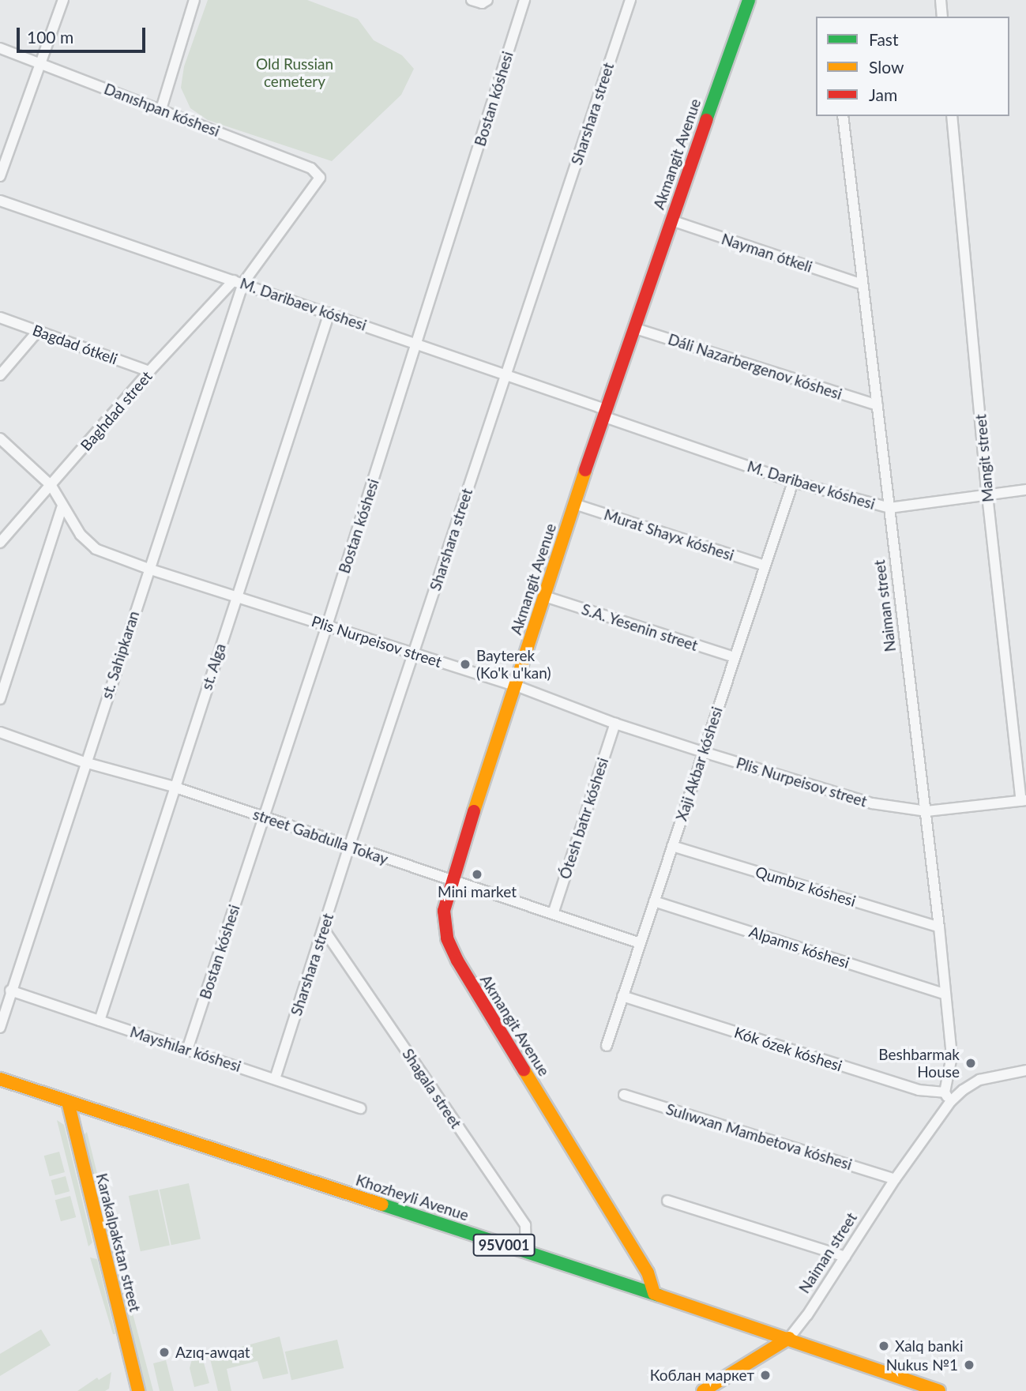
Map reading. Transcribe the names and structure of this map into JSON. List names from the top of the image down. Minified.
{"streets":{"street":["Bostan kóshesi","Danıshpan kóshesi","Sharshara street","Akmangit Avenue","Nayman ótkeli","M. Daribaev kóshesi","Bagdad ótkeli","Dáli Nazarbergenov kóshesi","Baghdad street","Mangit street","Murat Shayx kóshesi","Naiman street","S.A. Yesenin street","Plis Nurpeisov street","st. Sahipkaran","st. Alga","Xaji Akbar kóshesi","Ótesh batır kóshesi","street Gabdulla Tokay","Qumbız kóshesi","Alpamıs kóshesi","Mayshılar kóshesi","Kók ózek kóshesi","Shagala street","Sulıwxan Mambetova kóshesi","Khozheyli Avenue","Karakalpakstan street","95V001"]},"crossings":[["Bostan kóshesi","M. Daribaev kóshesi"],["Bostan kóshesi","Plis Nurpeisov street"],["Bostan kóshesi","street Gabdulla Tokay"],["Bostan kóshesi","Mayshılar kóshesi"],["Danıshpan kóshesi","M. Daribaev kóshesi"],["Danıshpan kóshesi","Baghdad street"],["Danıshpan kóshesi","st. Sahipkaran"],["Sharshara street","M. Daribaev kóshesi"],["Sharshara street","Plis Nurpeisov street"],["Sharshara street","street Gabdulla Tokay"],["Sharshara street","Mayshılar kóshesi"],["Sharshara street","Shagala street"],["Akmangit Avenue","Nayman ótkeli"],["Akmangit Avenue","M. Daribaev kóshesi"],["Akmangit Avenue","Dáli Nazarbergenov kóshesi"],["Akmangit Avenue","Murat Shayx kóshesi"],["Akmangit Avenue","S.A. Yesenin street"],["Akmangit Avenue","Plis Nurpeisov street"],["Akmangit Avenue","street Gabdulla Tokay"],["Akmangit Avenue","Khozheyli Avenue"],["Nayman ótkeli","Naiman street"],["M. Daribaev kóshesi","Baghdad street"],["M. Daribaev kóshesi","Mangit street"],["M. Daribaev kóshesi","Naiman street"],["M. Daribaev kóshesi","st. Sahipkaran"],["M. Daribaev kóshesi","st. Alga"],["M. Daribaev kóshesi","Xaji Akbar kóshesi"],["Bagdad ótkeli","Baghdad street"],["Dáli Nazarbergenov kóshesi","Naiman street"],["Baghdad street","Plis Nurpeisov street"],["Baghdad street","st. Sahipkaran"],["Mangit street","Plis Nurpeisov street"],["Murat Shayx kóshesi","Xaji Akbar kóshesi"],["Naiman street","Plis Nurpeisov street"],["Naiman street","Qumbız kóshesi"],["Naiman street","Alpamıs kóshesi"],["Naiman street","Kók ózek kóshesi"],["Naiman street","Sulıwxan Mambetova kóshesi"],["Naiman street","Khozheyli Avenue"],["S.A. Yesenin street","Xaji Akbar kóshesi"],["Plis Nurpeisov street","st. Sahipkaran"],["Plis Nurpeisov street","st. Alga"],["Plis Nurpeisov street","Xaji Akbar kóshesi"],["Plis Nurpeisov street","Ótesh batır kóshesi"],["st. Sahipkaran","street Gabdulla Tokay"],["st. Sahipkaran","Mayshılar kóshesi"],["st. Alga","street Gabdulla Tokay"],["st. Alga","Mayshılar kóshesi"],["Xaji Akbar kóshesi","street Gabdulla Tokay"],["Xaji Akbar kóshesi","Qumbız kóshesi"],["Xaji Akbar kóshesi","Alpamıs kóshesi"],["Xaji Akbar kóshesi","Kók ózek kóshesi"],["Ótesh batır kóshesi","street Gabdulla Tokay"],["Shagala street","Khozheyli Avenue"],["Khozheyli Avenue","Karakalpakstan street"]],"parks":["Old Russian cemetery"],"places":["Bayterek (Ko'k u'kan)","Mini market","Beshbarmak House","Xalq banki","Azıq-awqat","Nukus №1","Коблан маркет"],"legend":["Fast","Slow","Jam"],"scale_bar":"100 m"}
